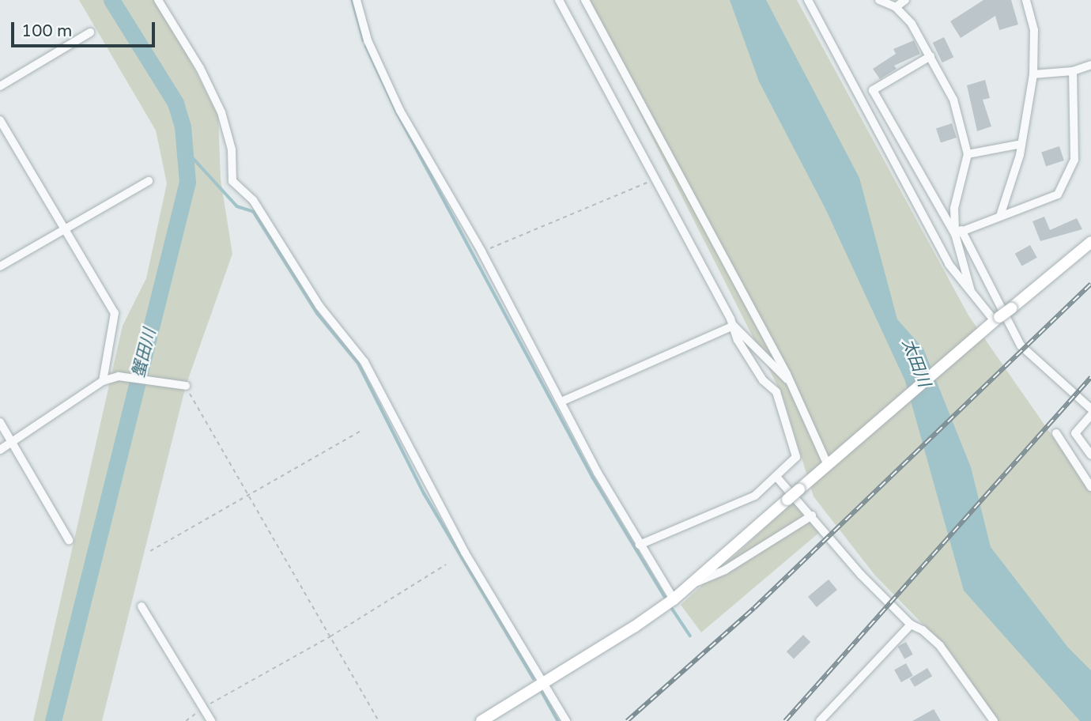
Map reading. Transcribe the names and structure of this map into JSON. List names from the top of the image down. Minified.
{"water":["蟹田川","太田川"],"scale_bar":"100 m"}
